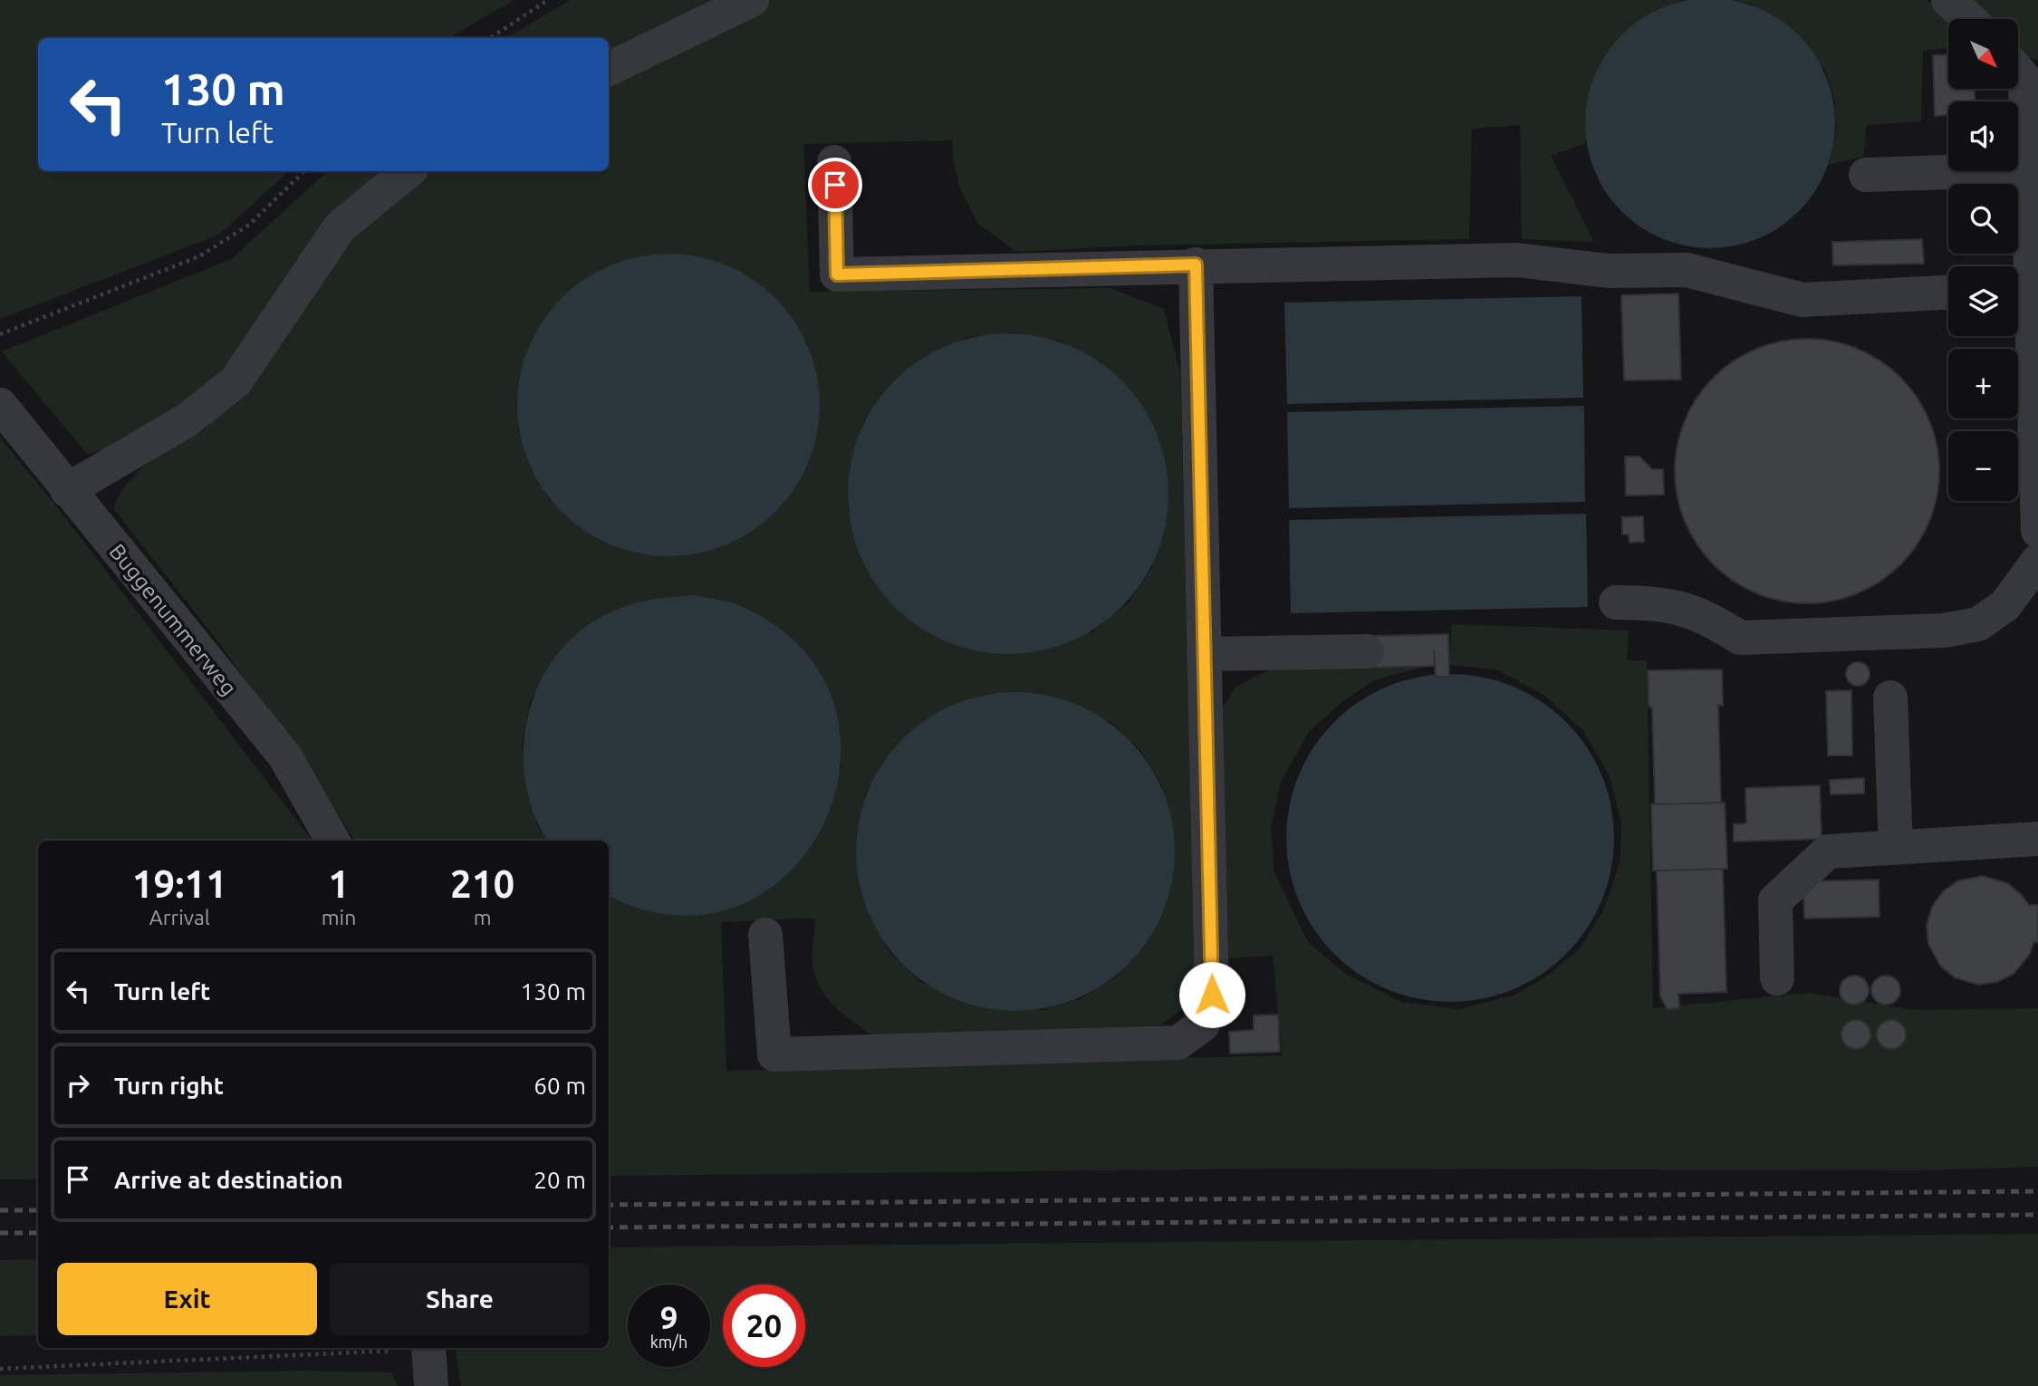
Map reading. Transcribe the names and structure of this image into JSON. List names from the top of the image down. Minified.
{"streets":{"street":["Buggenummerweg"]},"north":"bottom right","page":{"map_buttons":["+","−"],"turn":["130 m","Turn left"],"eta":["19:11","Arrival","1","min","210","m"],"list":[{"name":"Turn left","value":"130 m"},{"name":"Turn right","value":"60 m"},{"name":"Arrive at destination","value":"20 m"}],"buttons":["Exit","Share"],"speed":"9 km/h","limit":"20"}}
